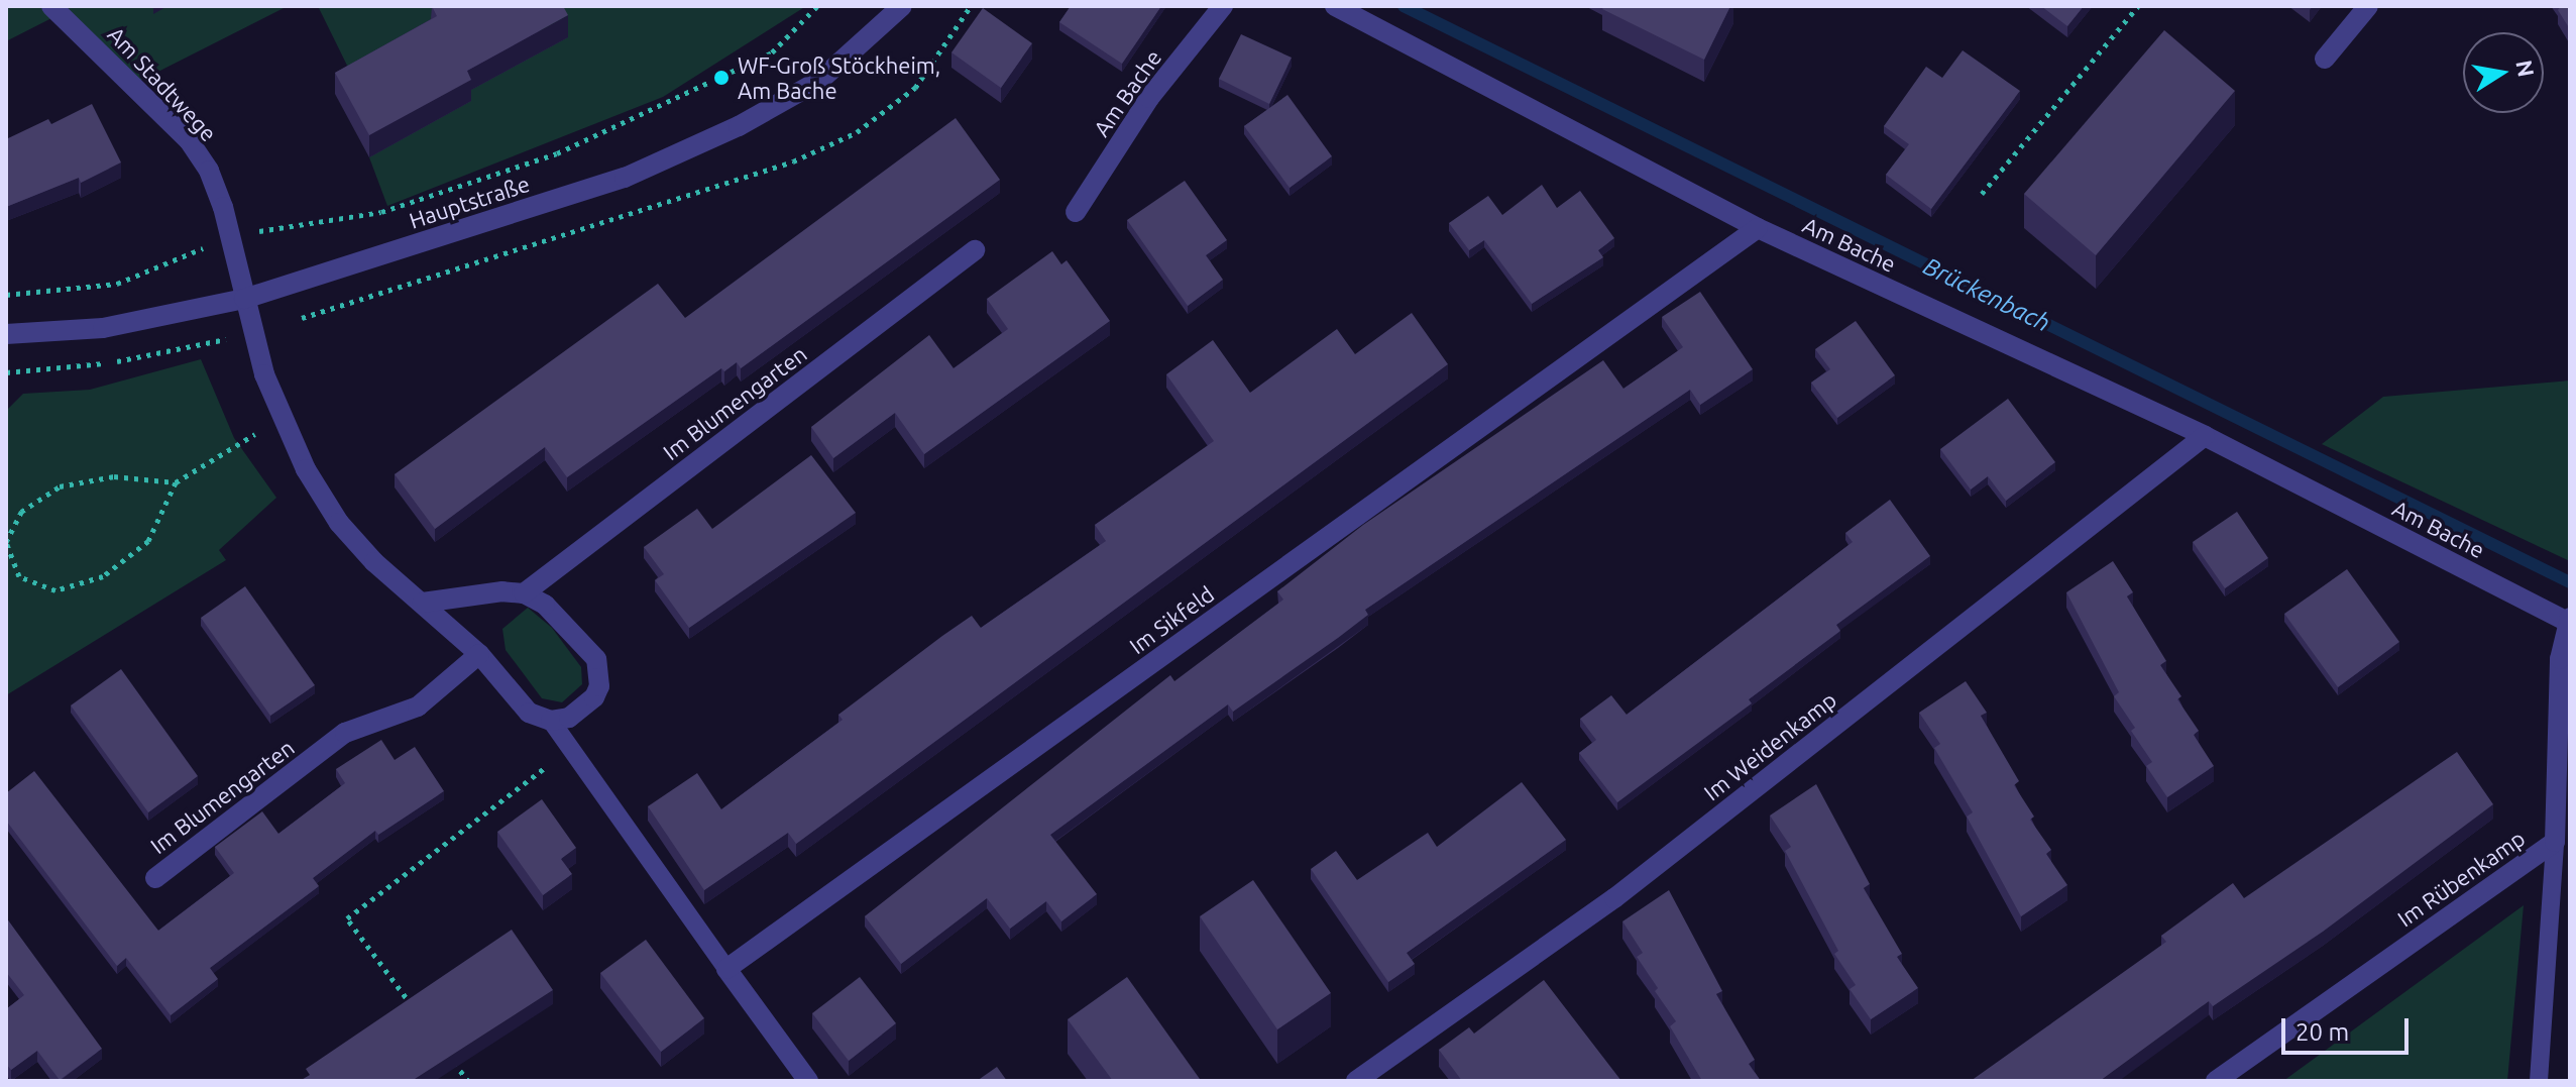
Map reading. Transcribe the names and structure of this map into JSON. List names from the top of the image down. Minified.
{"streets":{"street":["Am Stadtwege","Am Bache","Hauptstraße","Im Blumengarten","Im Sikfeld","Im Weidenkamp","Im Rübenkamp"]},"crossings":[["Am Stadtwege","Hauptstraße"],["Am Bache","Im Sikfeld"],["Am Bache","Im Weidenkamp"],["Am Bache","Im Rübenkamp"]],"water":["Brückenbach"],"places":["WF-Groß Stöckheim, Am Bache"],"scale_bar":"20 m","north":"right"}
